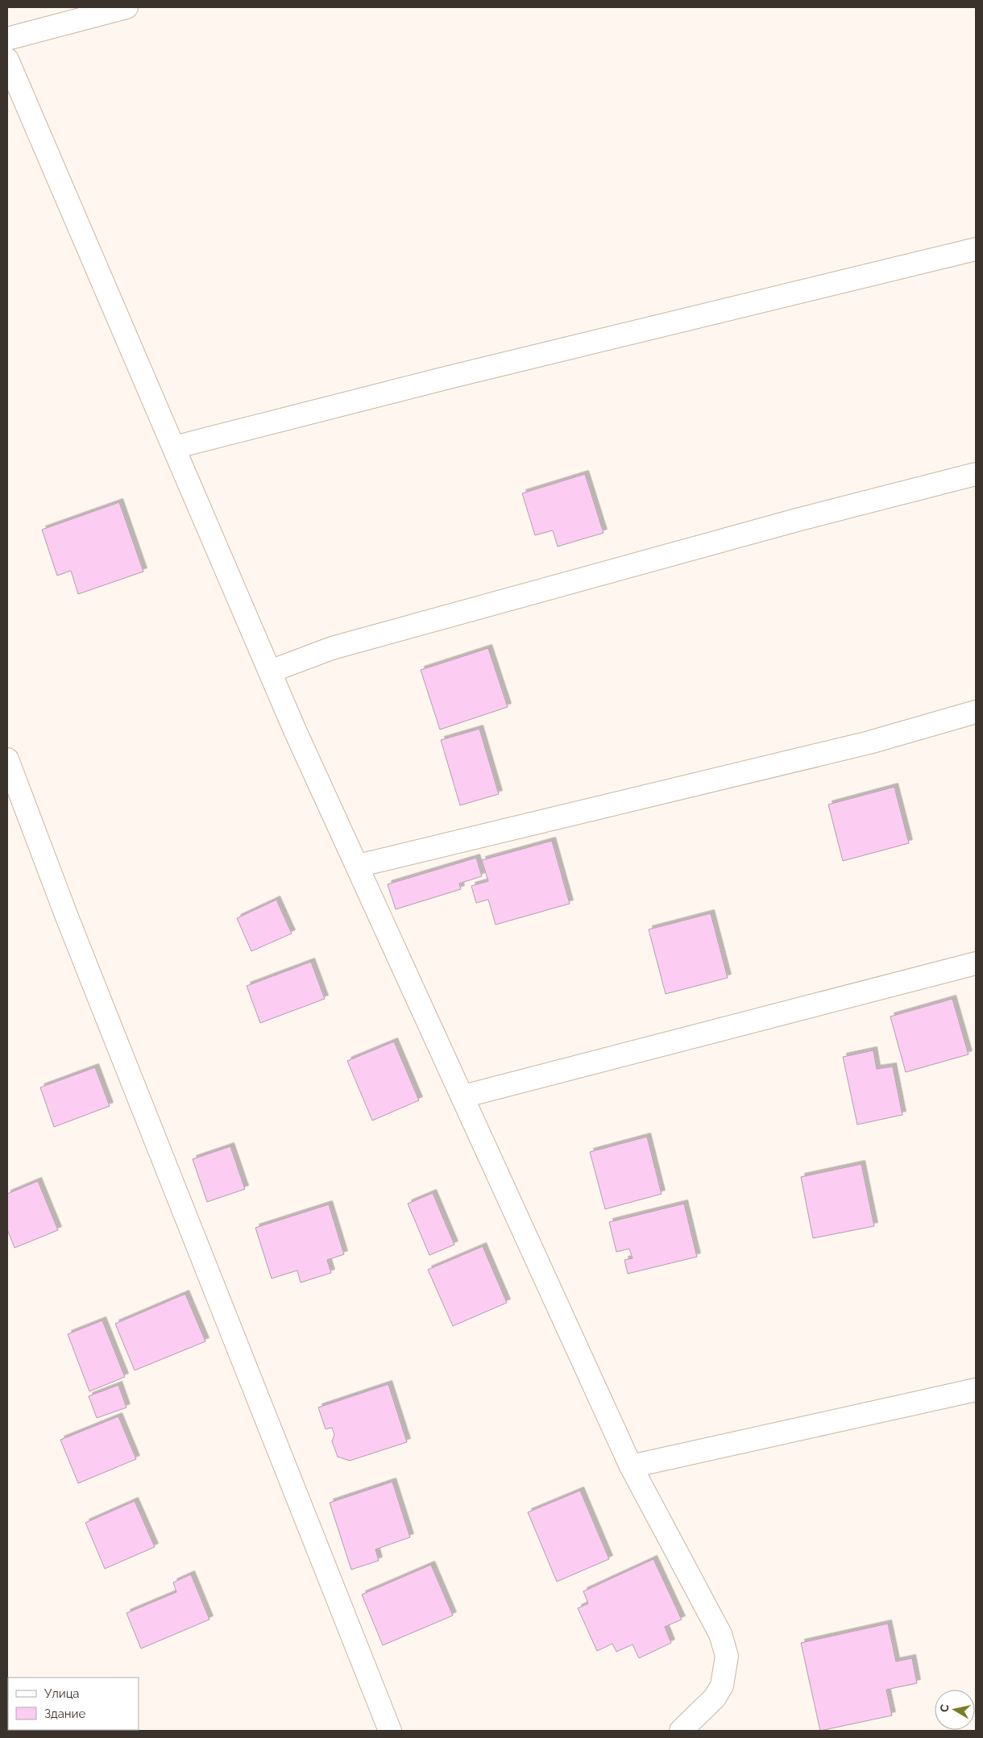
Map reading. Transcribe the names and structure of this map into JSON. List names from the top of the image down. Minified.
{"legend":["Улица","Здание"],"north":"left"}
